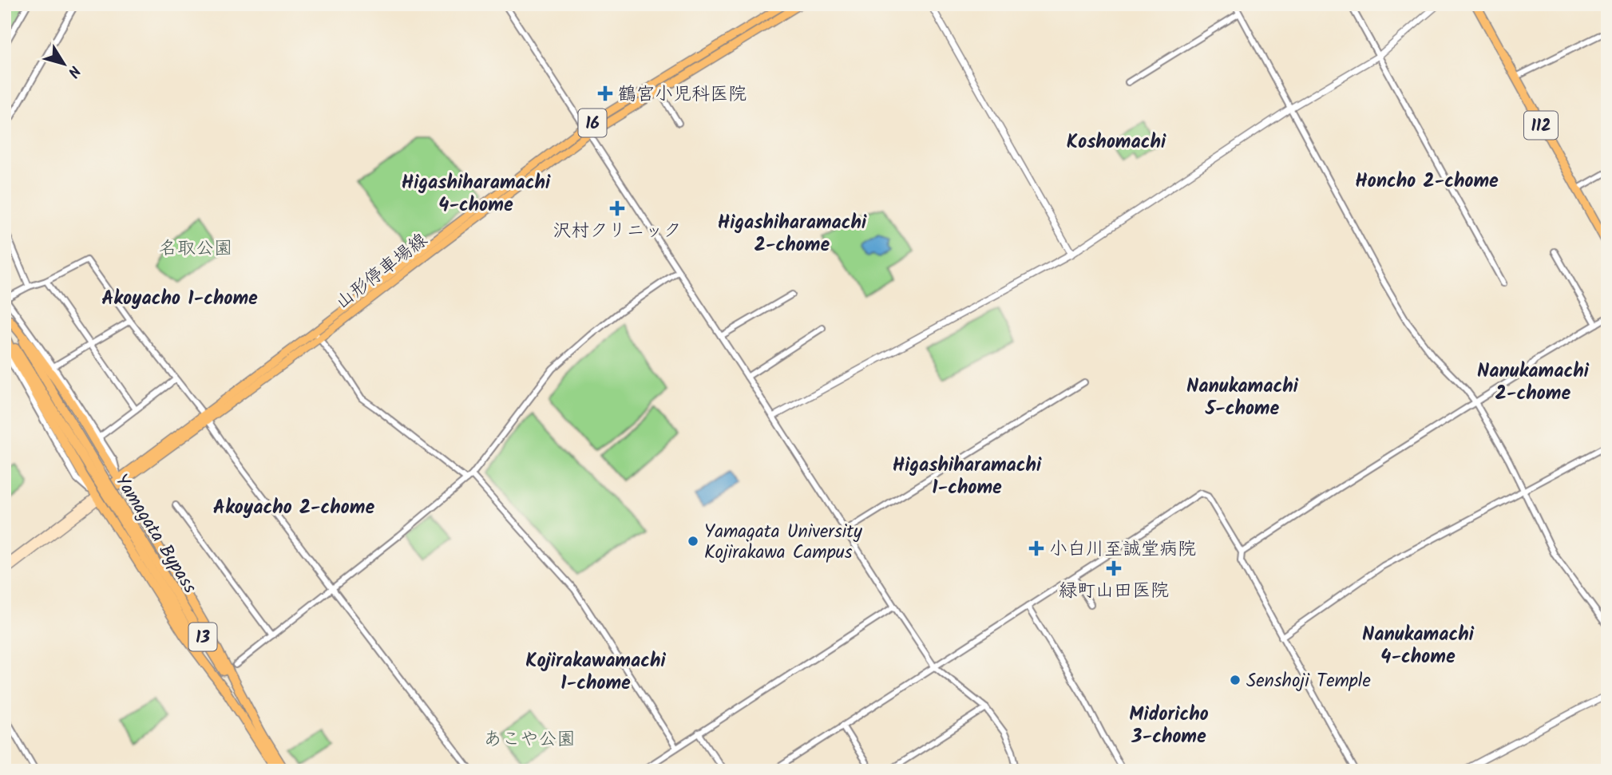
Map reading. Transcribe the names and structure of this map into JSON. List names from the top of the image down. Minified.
{"streets":{"highway":["112","Yamagata Bypass","13"],"main road":["16","山形停車場線"]},"districts":["Koshomachi","Honcho 2-chome","Higashiharamachi 4-chome","Higashiharamachi 2-chome","Akoyacho 1-chome","Nanukamachi 2-chome","Nanukamachi 5-chome","Higashiharamachi 1-chome","Akoyacho 2-chome","Nanukamachi 4-chome","Kojirakawamachi 1-chome","Midoricho 3-chome"],"parks":["名取公園","あこや公園"],"places":{"health":["鶴宮小児科医院","沢村クリニック","小白川至誠堂病院","緑町山田医院"],"other":["Yamagata University Kojirakawa Campus","Senshoji Temple"]},"north":"bottom right"}
